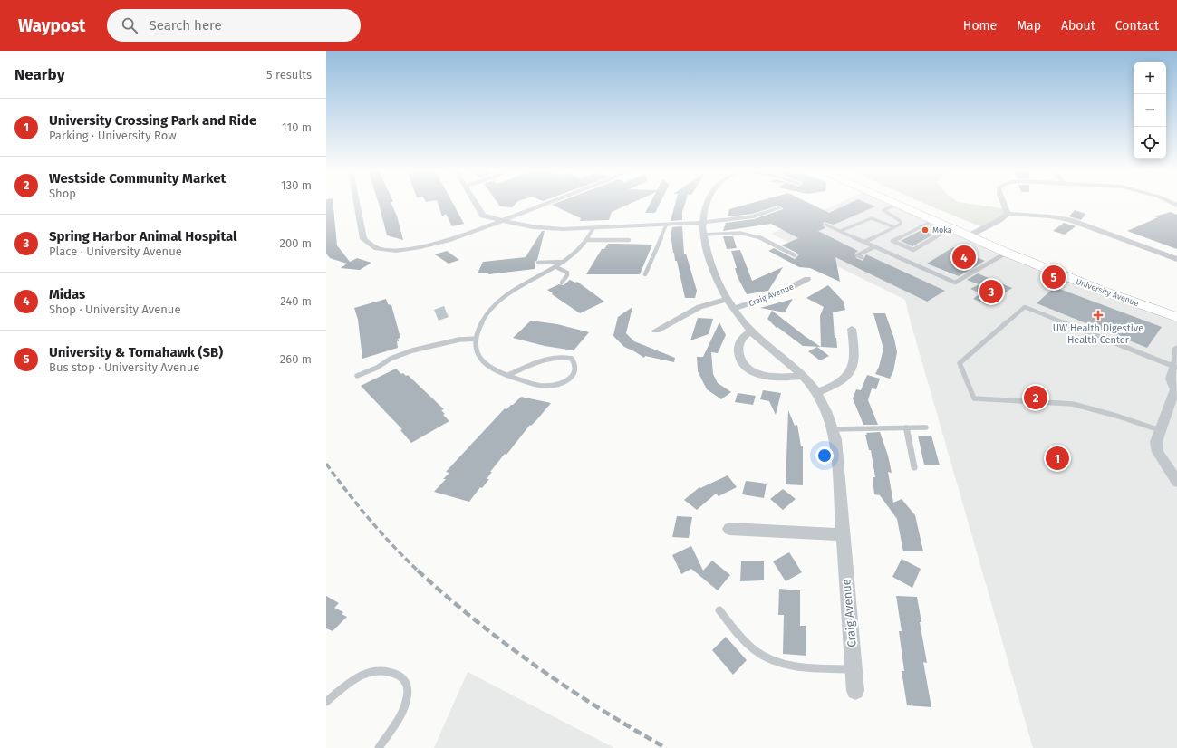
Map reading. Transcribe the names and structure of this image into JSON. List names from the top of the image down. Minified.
{"streets":{"main road":["University Avenue"],"street":["Craig Avenue"]},"places":{"other":["Moka"],"health":["UW Health Digestive Health Center"]},"page":{"header":"Waypost","search":"Search here","nav":["Home","Map","About","Contact"],"heading":["Nearby","5 results"],"map_buttons":["+","−"],"list":[{"mark":"1","name":"University Crossing Park and Ride","note":"Parking · University Row","value":"110 m"},{"mark":"2","name":"Westside Community Market","note":"Shop","value":"130 m"},{"mark":"3","name":"Spring Harbor Animal Hospital","note":"Place · University Avenue","value":"200 m"},{"mark":"4","name":"Midas","note":"Shop · University Avenue","value":"240 m"},{"mark":"5","name":"University & Tomahawk (SB)","note":"Bus stop · University Avenue","value":"260 m"}],"pins":["4","5","3","2","1"]}}
